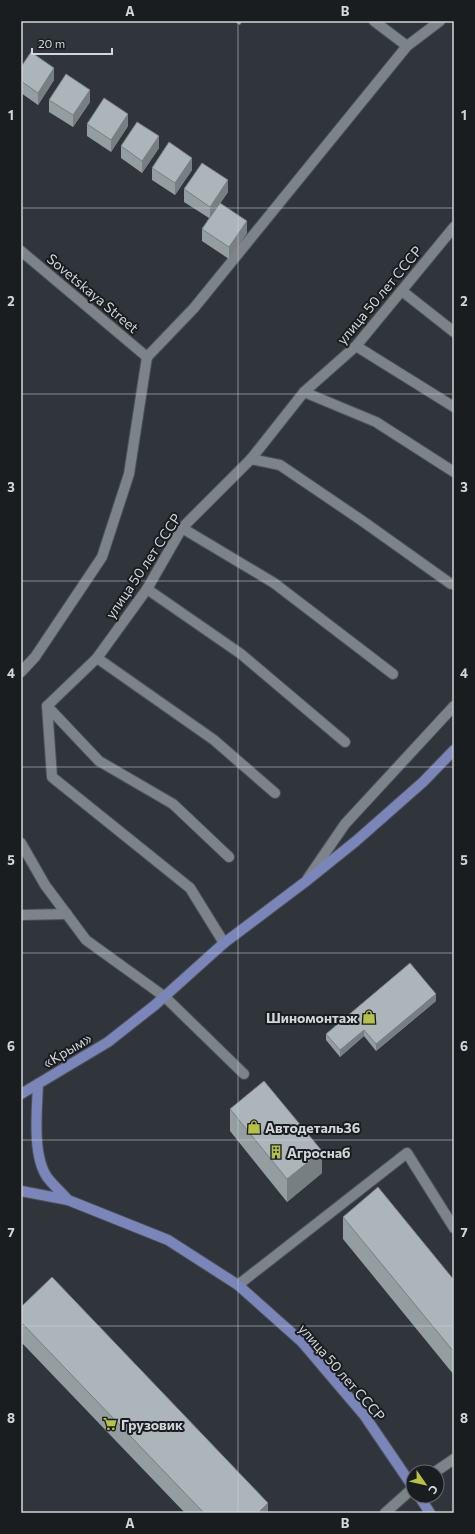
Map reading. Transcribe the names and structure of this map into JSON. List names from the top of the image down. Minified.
{"streets":{"main road":["улица 50 лет СССР","«Крым»"],"street":["Sovetskaya Street"]},"places":{"shop":["Шиномонтаж","Автодеталь36"],"building":["Агроснаб"],"supermarket":["Грузовик"]},"scale_bar":"20 m","north":"bottom right","grid":{"columns":["A","B"],"rows":["1","2","3","4","5","6","7","8"]}}
